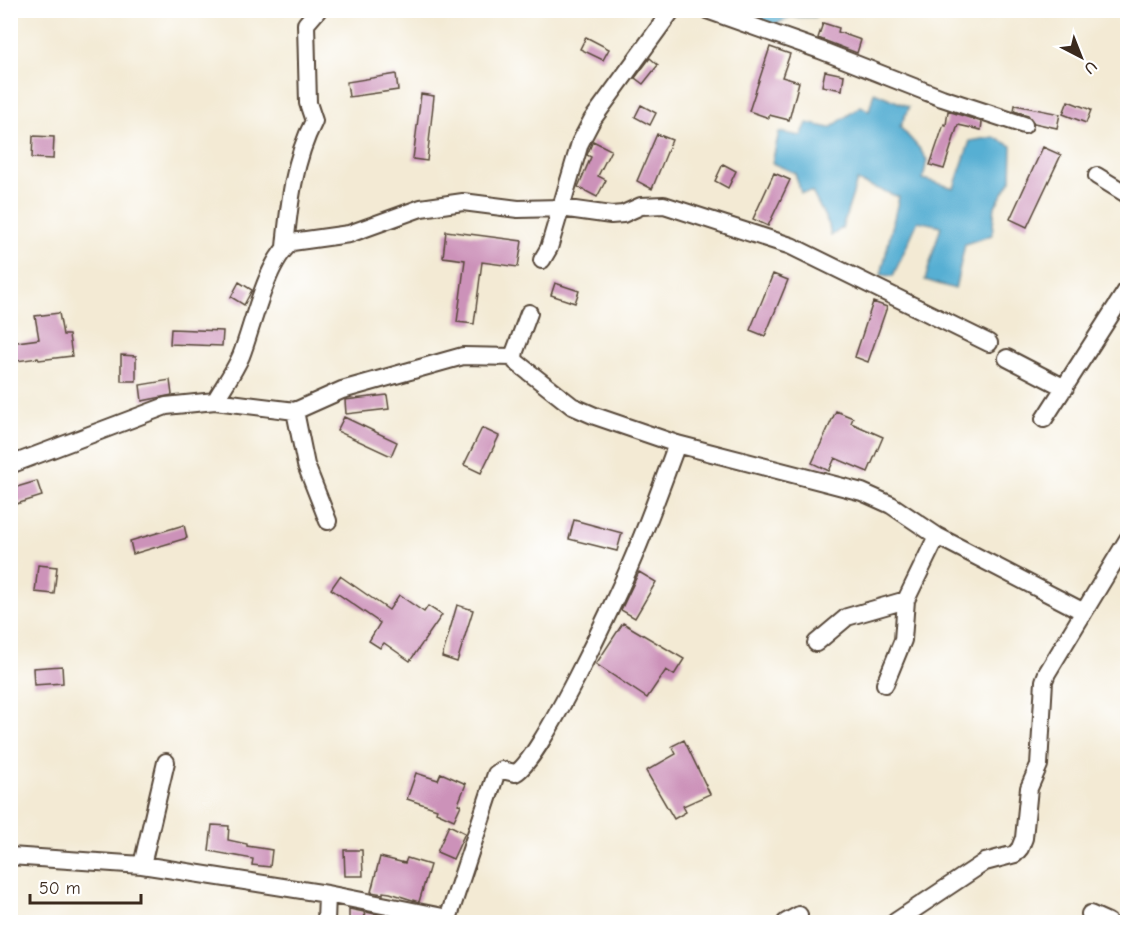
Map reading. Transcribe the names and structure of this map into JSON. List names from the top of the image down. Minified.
{"scale_bar":"50 m","north":"bottom right"}
